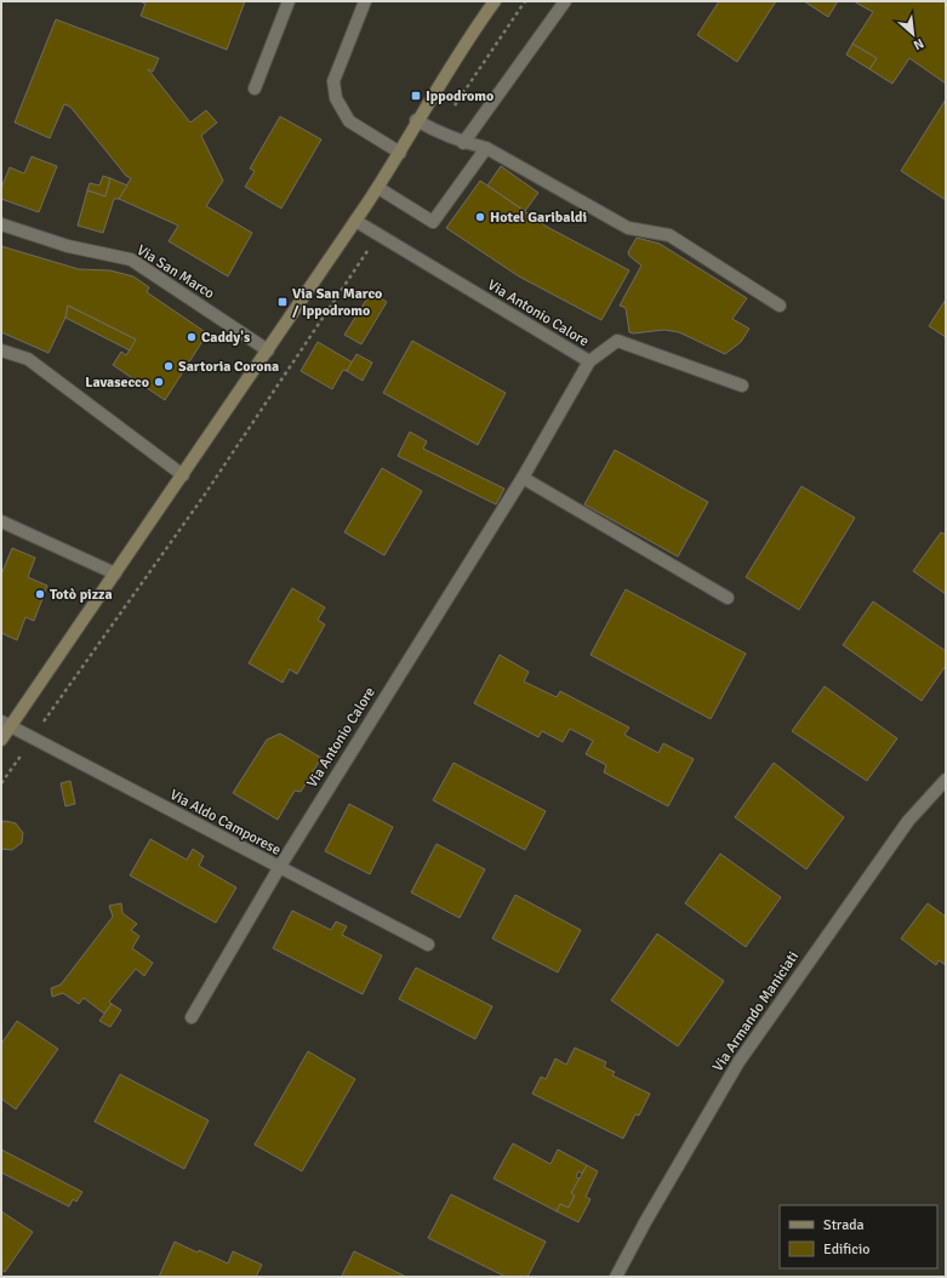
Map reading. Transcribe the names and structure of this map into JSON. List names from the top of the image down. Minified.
{"streets":{"street":["Via San Marco","Via Antonio Calore","Via Aldo Camporese","Via Armando Maniciati"]},"crossings":[["Via Antonio Calore","Via Aldo Camporese"]],"places":{"transit":["Ippodromo","Via San Marco / Ippodromo"],"other":["Hotel Garibaldi","Caddy's","Sartoria Corona","Lavasecco","Totò pizza"]},"legend":["Strada","Edificio"],"north":"bottom right"}
